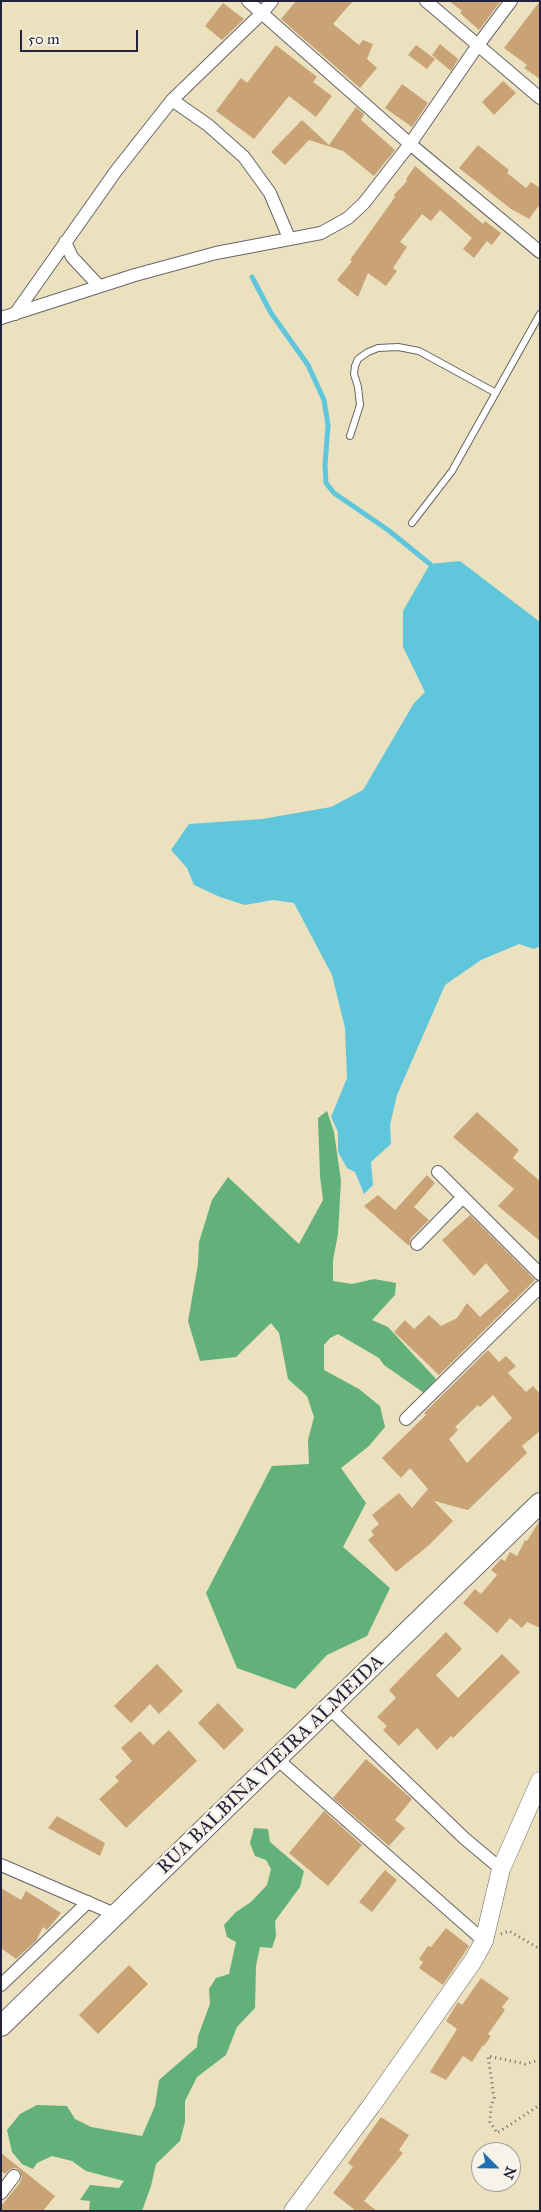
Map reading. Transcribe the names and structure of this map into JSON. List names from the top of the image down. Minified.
{"streets":{"main road":["RUA BALBINA VIEIRA ALMEIDA"]},"scale_bar":"50 m","north":"bottom right"}
